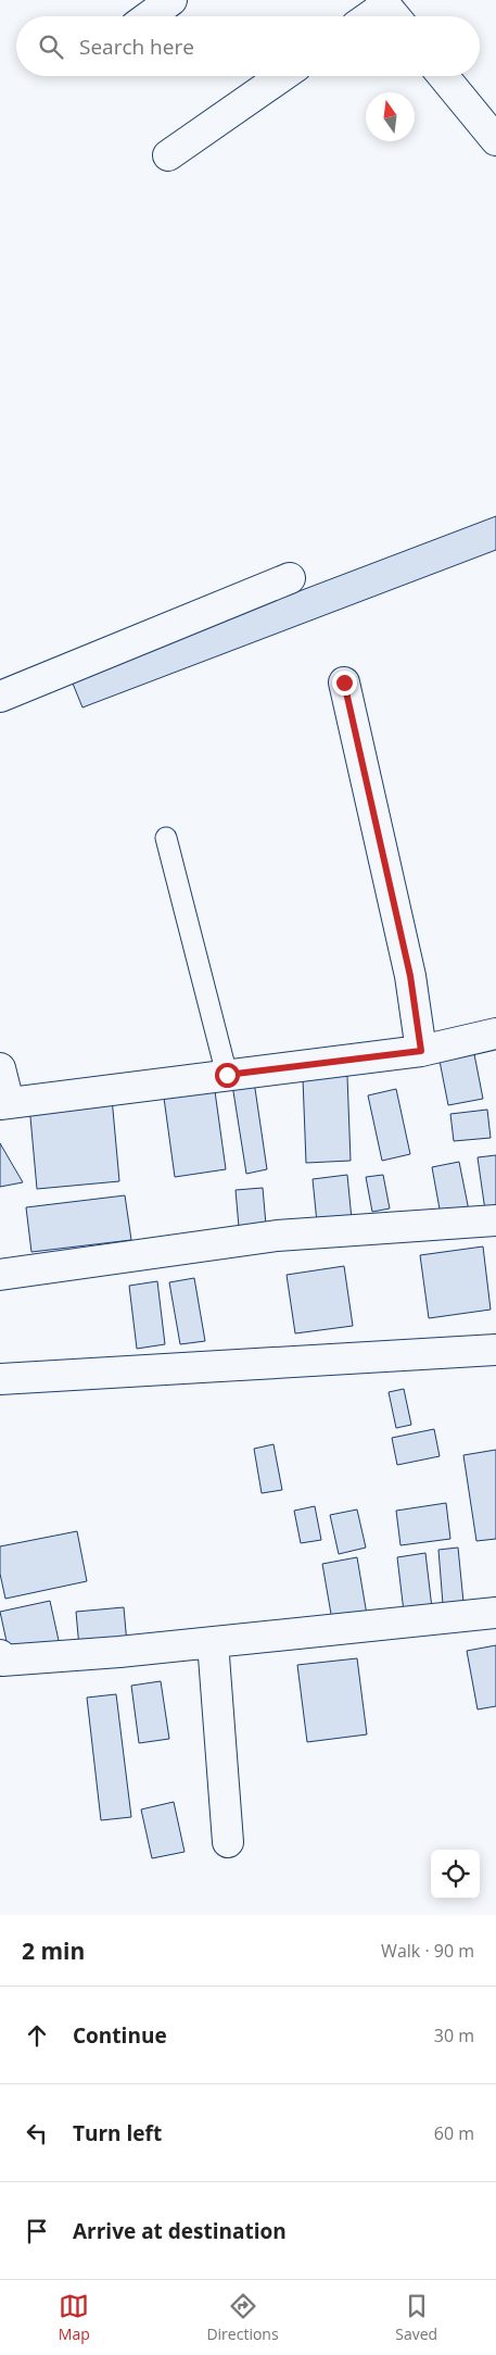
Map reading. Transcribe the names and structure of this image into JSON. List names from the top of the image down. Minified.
{"north":"top","page":{"search":"Search here","heading":["2 min","Walk · 90 m"],"list":[["Continue","30 m"],["Turn left","60 m"],"Arrive at destination"],"nav":["Map","Directions","Saved"]}}
